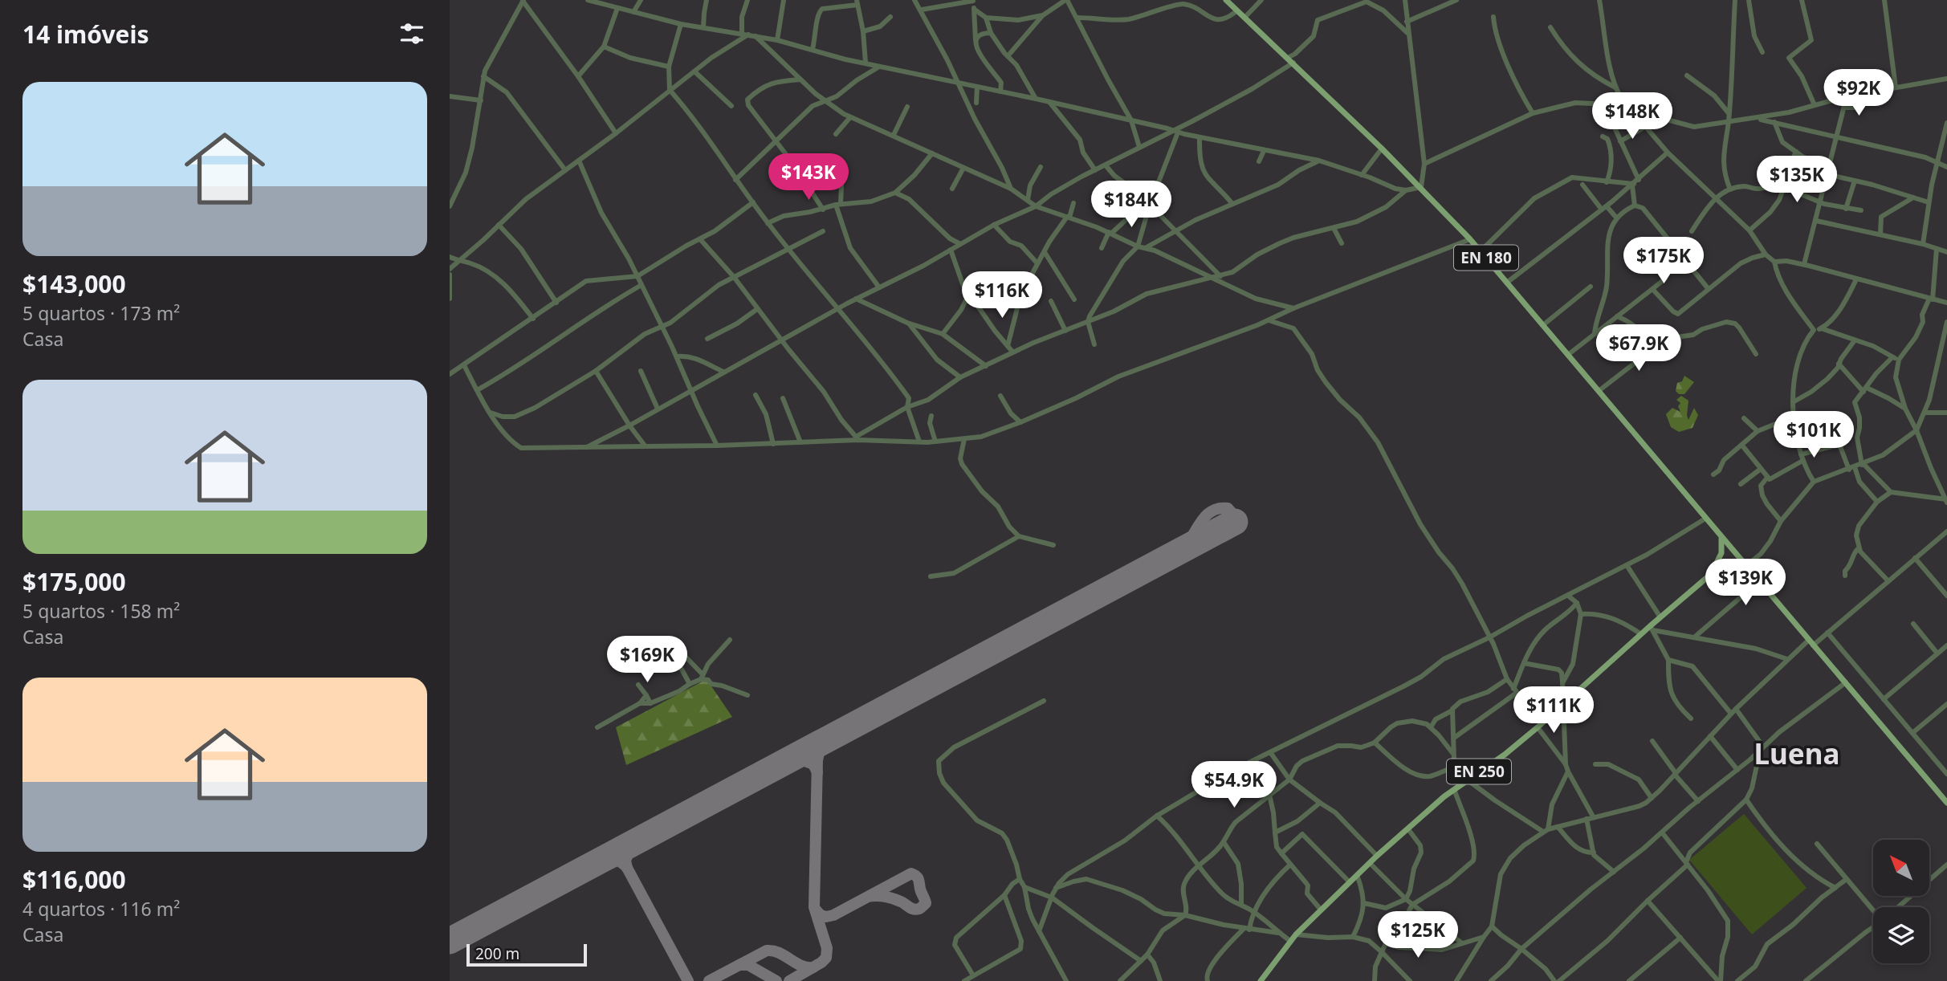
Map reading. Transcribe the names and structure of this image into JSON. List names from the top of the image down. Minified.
{"streets":{"main road":["EN 180","EN 250"]},"crossings":[["EN 180","EN 250"]],"districts":["Luena"],"scale_bar":"200 m","north":"top left","page":{"heading":"14 imóveis","list":[{"name":"$143,000","note":"5 quartos · 173 m² · Casa"},{"name":"$175,000","note":"5 quartos · 158 m² · Casa"},{"name":"$116,000","note":"4 quartos · 116 m² · Casa"}],"price":["$92K","$148K","$143K","$135K","$184K","$175K","$116K","$67.9K","$101K","$139K","$169K","$111K","$54.9K","$125K"],"scale":"200 m"}}
